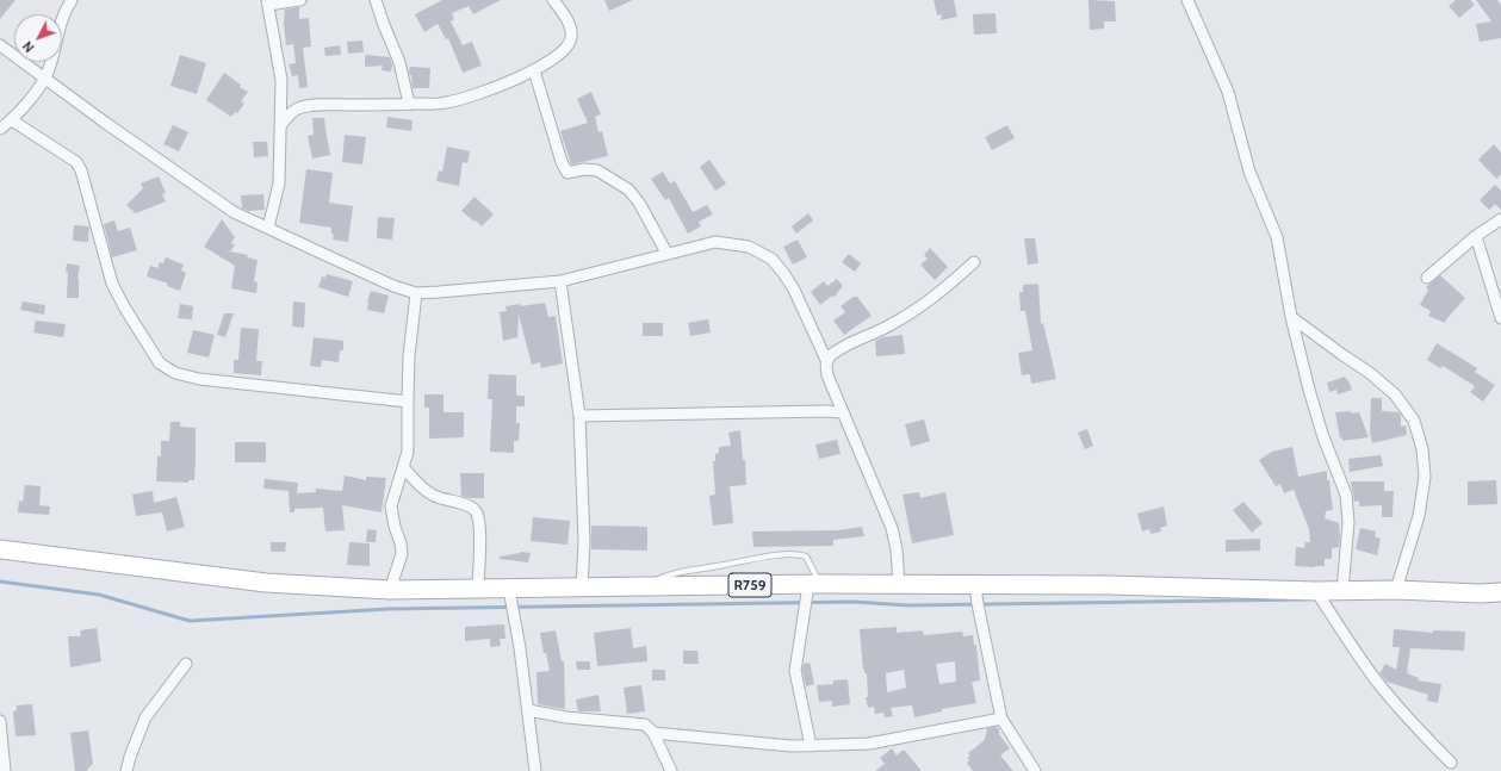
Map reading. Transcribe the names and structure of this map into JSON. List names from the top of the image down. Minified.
{"streets":{"main road":["R759"]},"north":"bottom left"}
